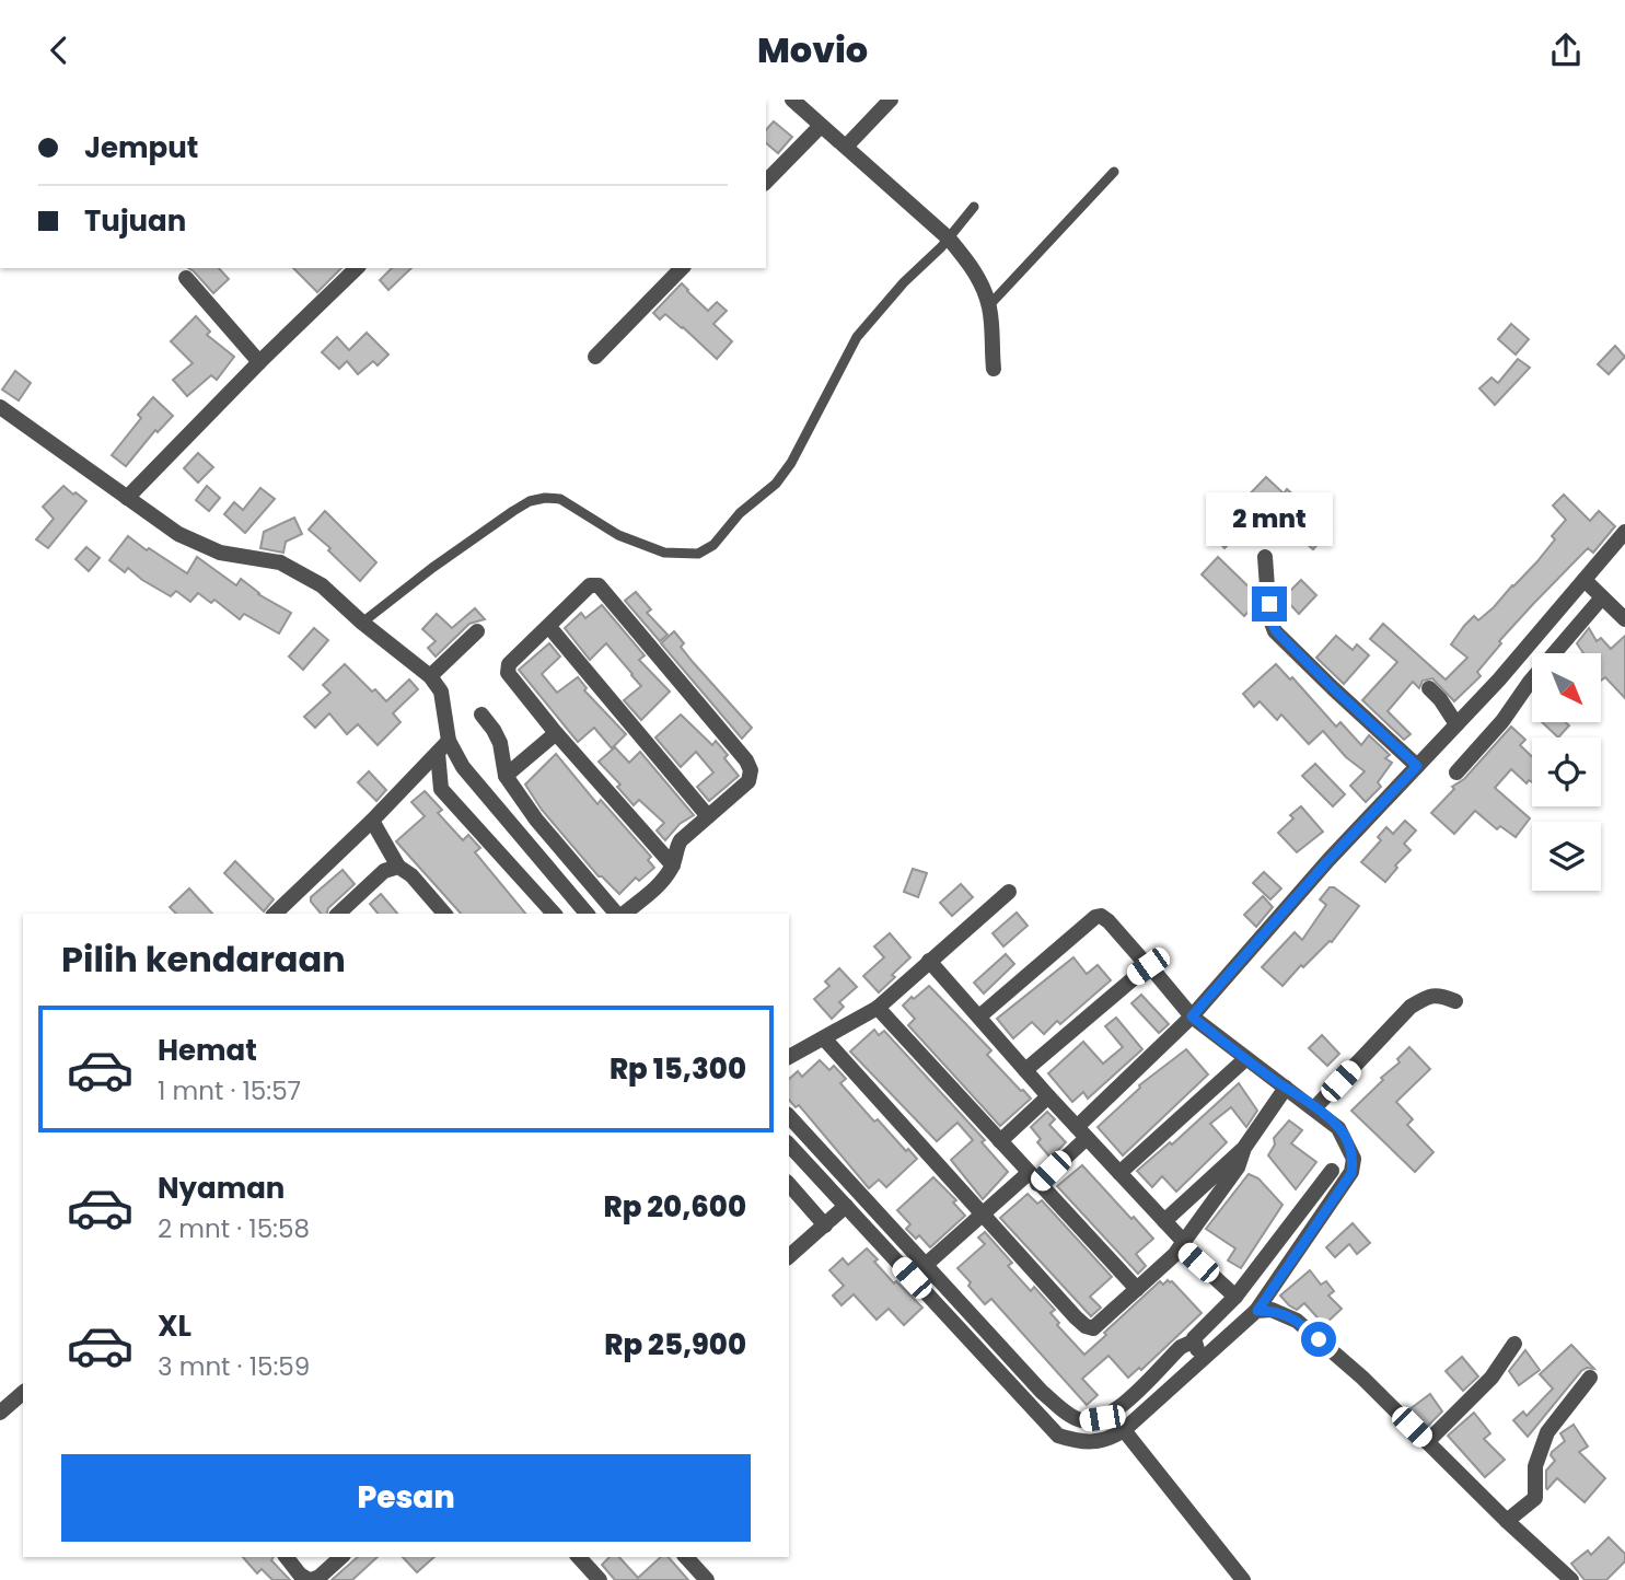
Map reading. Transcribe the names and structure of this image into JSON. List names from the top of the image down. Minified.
{"north":"bottom right","page":{"header":"Movio","banner":["Jemput","Tujuan"],"bubble":"2 mnt","heading":"Pilih kendaraan","list":[{"name":"Hemat","note":"1 mnt · 15:57","value":"Rp 15,300"},{"name":"Nyaman","note":"2 mnt · 15:58","value":"Rp 20,600"},{"name":"XL","note":"3 mnt · 15:59","value":"Rp 25,900"}],"buttons":"Pesan"}}
